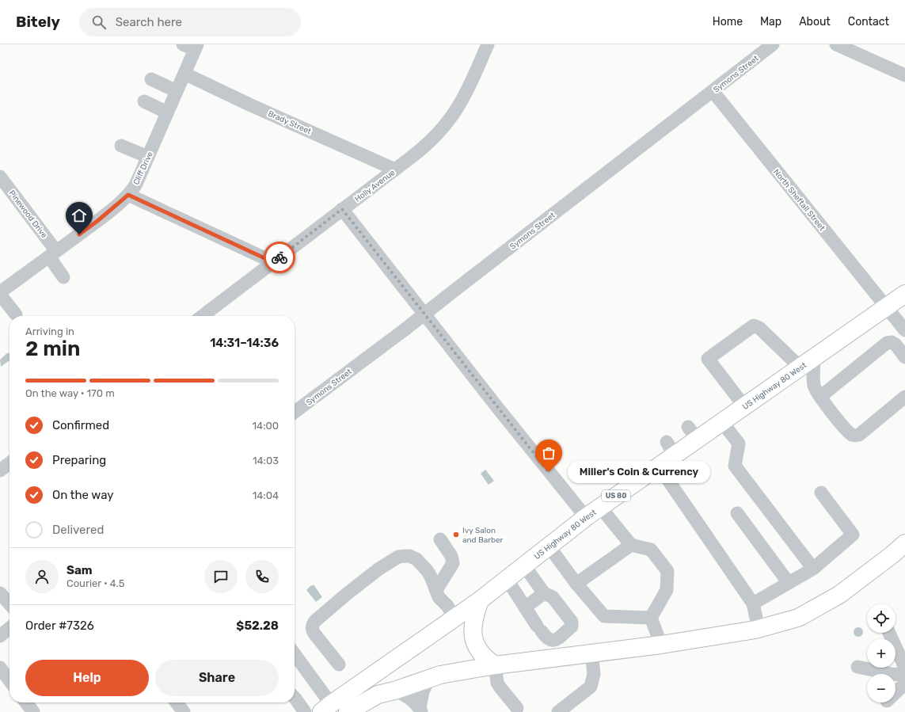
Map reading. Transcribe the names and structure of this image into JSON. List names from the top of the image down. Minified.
{"streets":{"main road":["US Highway 80 West","US 80"],"street":["Symons Street","Brady Street","Cliff Drive","Holly Avenue","North Sheftall Street","Pinewood Drive"]},"crossings":[["Symons Street","North Sheftall Street"],["Brady Street","Cliff Drive"],["Brady Street","Holly Avenue"],["Cliff Drive","Pinewood Drive"],["North Sheftall Street","US Highway 80 West"]],"places":["Miller's Coin & Currency","Ivy Salon and Barber"],"page":{"header":"Bitely","search":"Search here","nav":["Home","Map","About","Contact"],"heading":["2 min","Arriving in","14:31–14:36"],"panel":["Sam","Courier · 4.5","Order #7326","$52.28"],"bar":"On the way · 170 m","list":[["Confirmed","14:00"],["Preparing","14:03"],["On the way","14:04"],"Delivered"],"bubble":"Miller's Coin & Currency","map_buttons":["+","−"],"buttons":["Help","Share"]}}
